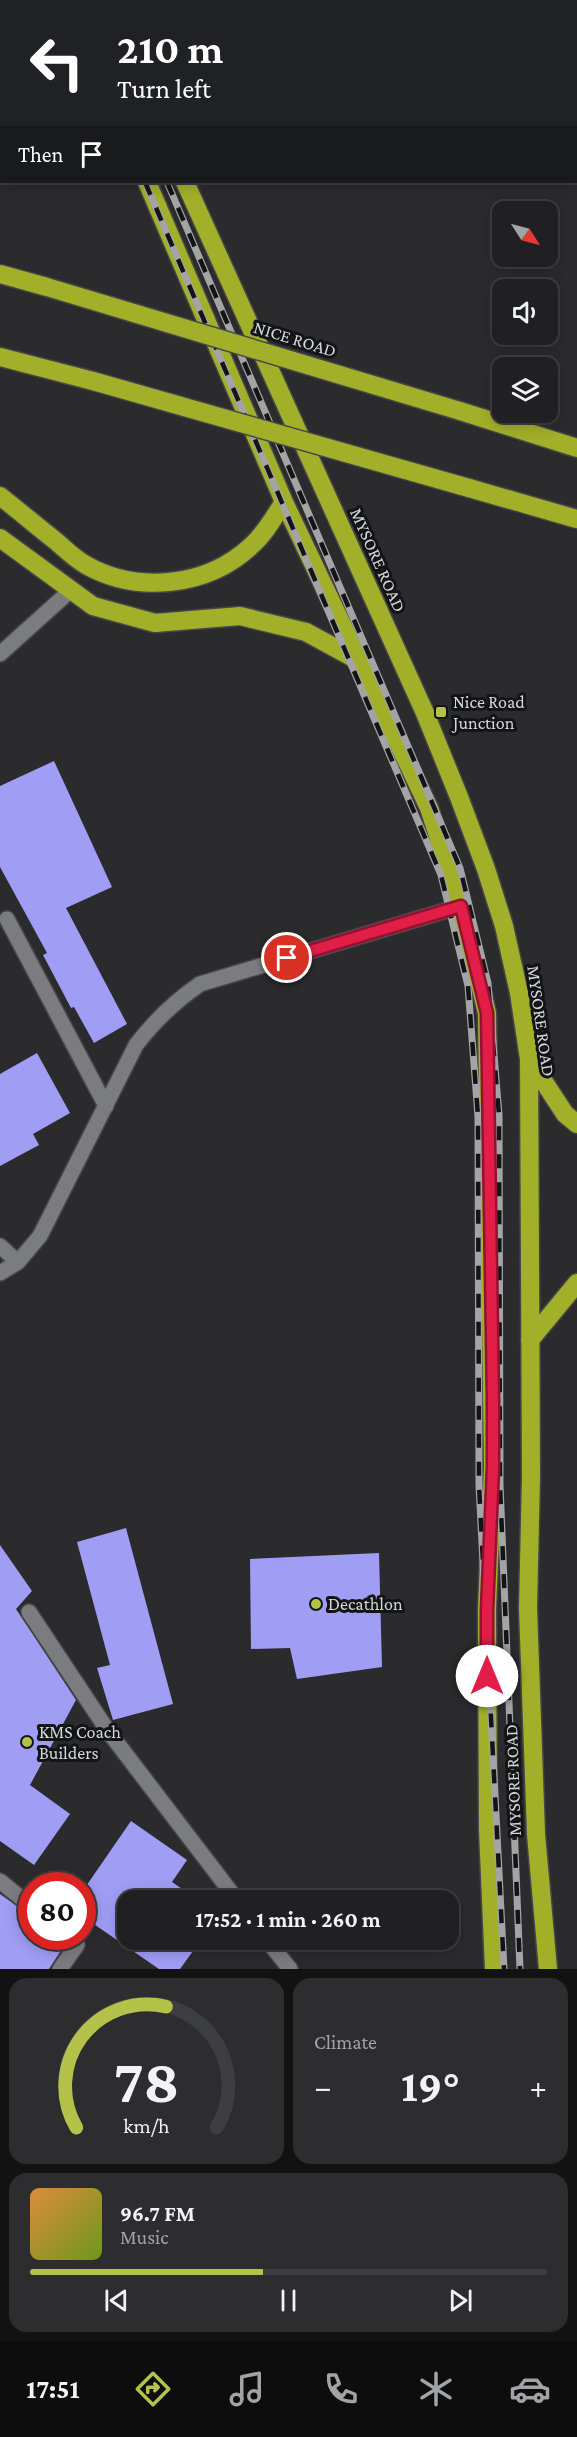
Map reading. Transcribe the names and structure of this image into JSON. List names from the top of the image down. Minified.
{"streets":{"highway":["NICE ROAD","MYSORE ROAD"]},"places":{"transit":["Nice Road Junction"],"other":["Decathlon","KMS Coach Builders"]},"north":"bottom right","page":{"turn":["210 m","Turn left"],"then":"Then","limit":"80","trip":"17:52 · 1 min · 260 m","tile":"Climate","heat":["−","19°","+"],"song":["96.7 FM","Music"],"tabs":"17:51","gauge":["78","km/h"]}}
